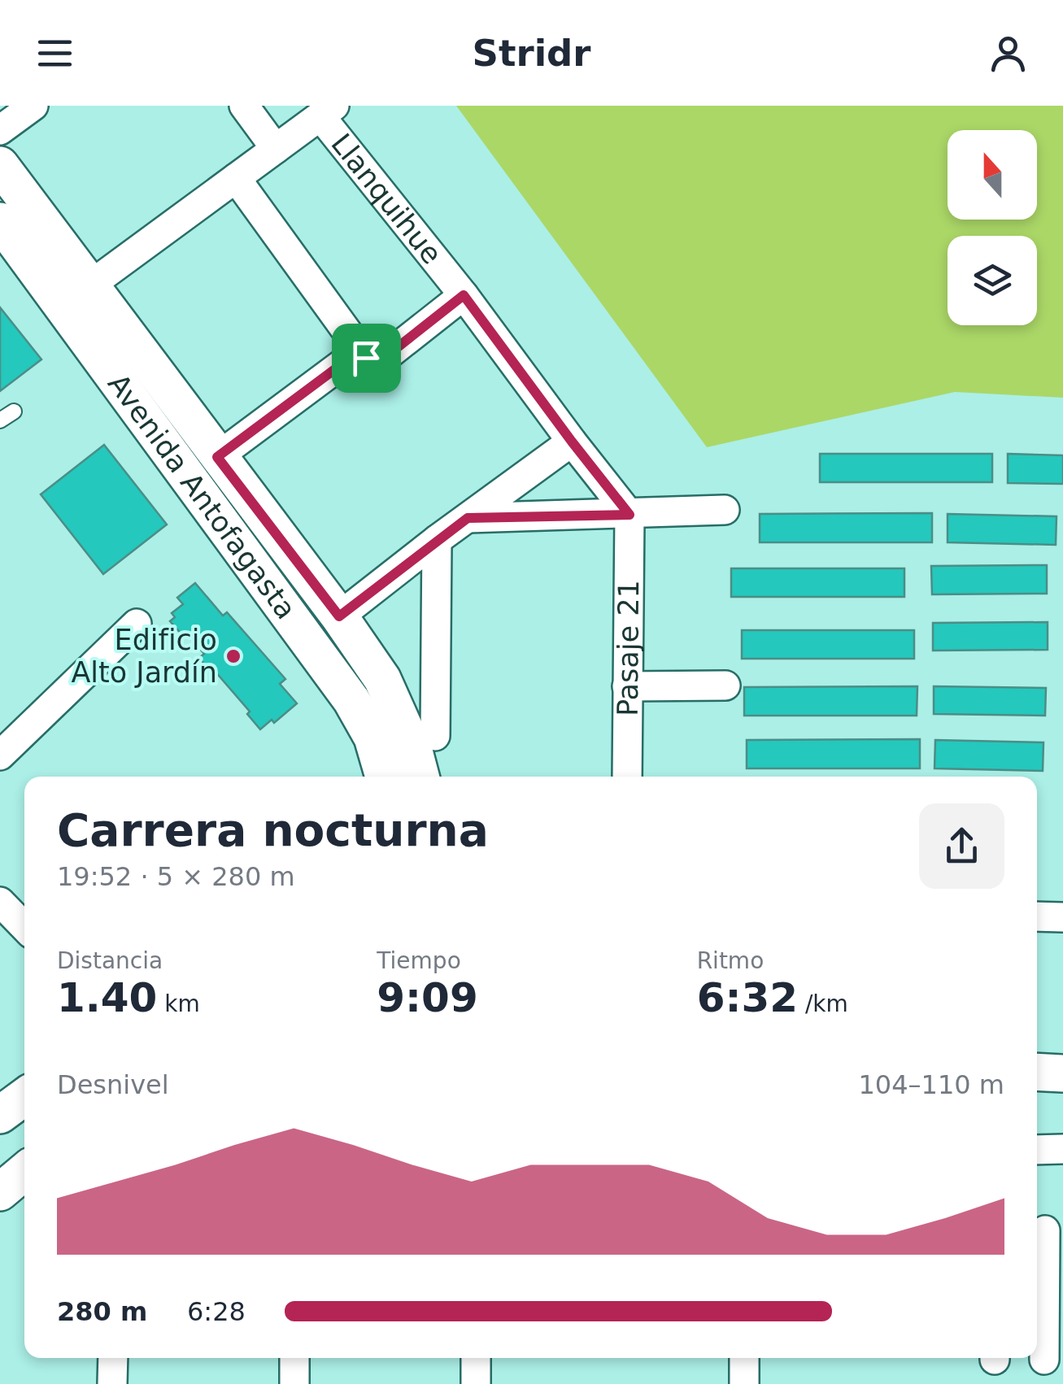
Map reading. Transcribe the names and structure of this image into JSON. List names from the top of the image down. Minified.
{"streets":{"street":["Llanquihue","Avenida Antofagasta","Pasaje 21"]},"crossings":[["Llanquihue","Avenida Antofagasta"],["Llanquihue","Pasaje 21"]],"places":["Edificio Alto Jardín"],"north":"top","page":{"header":"Stridr","heading":["Carrera nocturna","19:52 · 5 × 280 m"],"stats":[["Distancia","1.40 km"],["Tiempo","9:09"],["Ritmo","6:32 /km"]],"chart":["Desnivel","104–110 m"],"list":[{"name":"280 m","note":"6:28"}]}}
